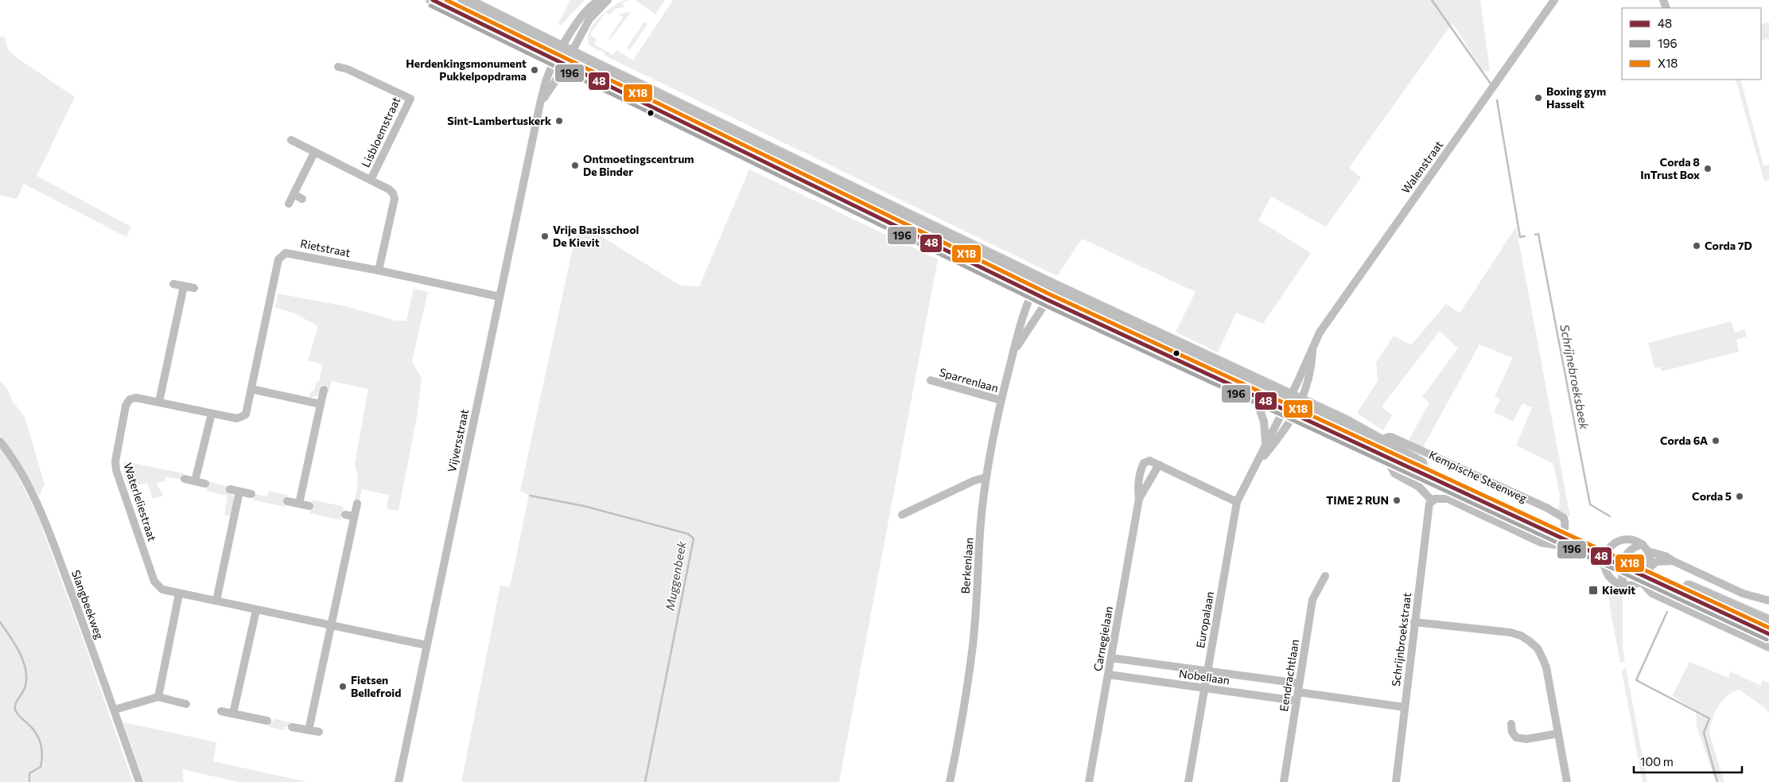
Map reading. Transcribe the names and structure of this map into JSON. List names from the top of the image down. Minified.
{"streets":{"main road":["Kempische Steenweg"],"street":["Lisbloemstraat","Walenstraat","Rietstraat","Sparrenlaan","Vijversstraat","Waterleliestraat","Berkenlaan","Slangbeekweg","Europalaan","Carnegielaan","Schrijnbroekstraat","Eendrachtlaan","Nobellaan"]},"crossings":[["Lisbloemstraat","Rietstraat"],["Walenstraat","Kempische Steenweg"],["Walenstraat","Europalaan"],["Rietstraat","Vijversstraat"],["Rietstraat","Waterleliestraat"],["Sparrenlaan","Berkenlaan"],["Vijversstraat","Kempische Steenweg"],["Vijversstraat","Waterleliestraat"],["Kempische Steenweg","Berkenlaan"],["Kempische Steenweg","Europalaan"],["Kempische Steenweg","Schrijnbroekstraat"],["Europalaan","Nobellaan"],["Carnegielaan","Nobellaan"],["Schrijnbroekstraat","Nobellaan"],["Eendrachtlaan","Nobellaan"]],"water":["Schrijnebroeksbeek","Muggenbeek"],"places":{"other":["Herdenkingsmonument Pukkelpopdrama","Boxing gym Hasselt","Sint-Lambertuskerk","Ontmoetingscentrum De Binder","Corda 8 InTrust Box","Vrije Basisschool De Kievit","Corda 7D","Corda 6A","Corda 5","TIME 2 RUN","Fietsen Bellefroid"],"transit":["Kiewit"]},"lines":["transit line 48","transit line X18","transit line 196"],"legend":["48","196","X18"],"scale_bar":"100 m"}
